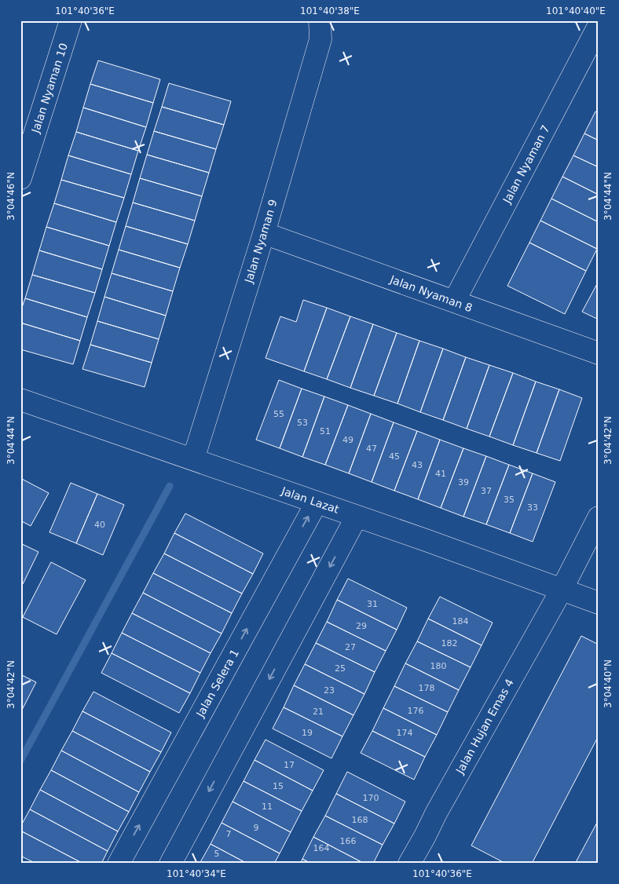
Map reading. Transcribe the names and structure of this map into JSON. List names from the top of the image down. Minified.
{"streets":{"street":["Jalan Nyaman 10","Jalan Nyaman 7","Jalan Nyaman 9","Jalan Nyaman 8","Jalan Lazat","Jalan Selera 1","Jalan Hujan Emas 4"]},"crossings":[["Jalan Nyaman 7","Jalan Nyaman 8"],["Jalan Nyaman 9","Jalan Nyaman 8"],["Jalan Nyaman 9","Jalan Lazat"],["Jalan Lazat","Jalan Selera 1"],["Jalan Lazat","Jalan Hujan Emas 4"]],"house_numbers":["55","53","51","49","47","45","43","41","39","37","35","33","40","31","184","29","182","27","180","25","178","23","176","21","19","174","17","15","170","11","168","9","7","166","164","5"],"coordinates":["101°40'36\"E","101°40'38\"E","101°40'40\"E","3°04'44\"N","3°04'46\"N","3°04'42\"N","3°04'40\"N","101°40'34\"E"]}
